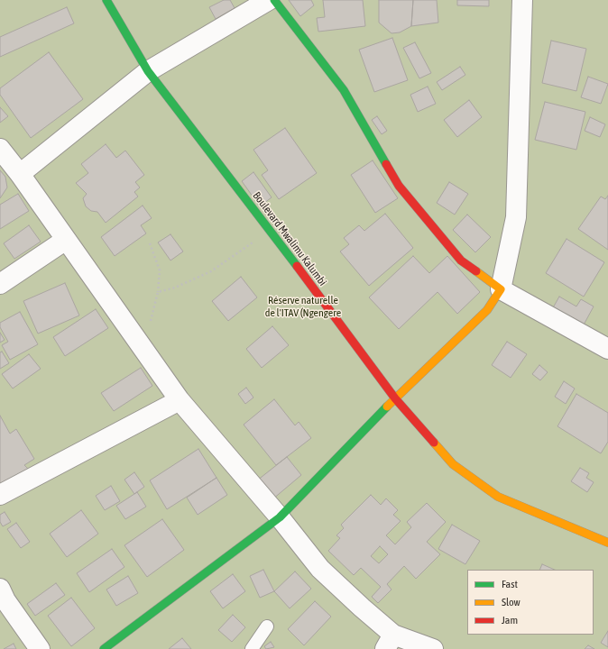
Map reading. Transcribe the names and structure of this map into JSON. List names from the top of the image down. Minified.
{"streets":{"street":["Boulevard Mwalimu Kalumbi"]},"parks":["Réserve naturelle de l'ITAV (Ngengere"],"legend":["Fast","Slow","Jam"]}
